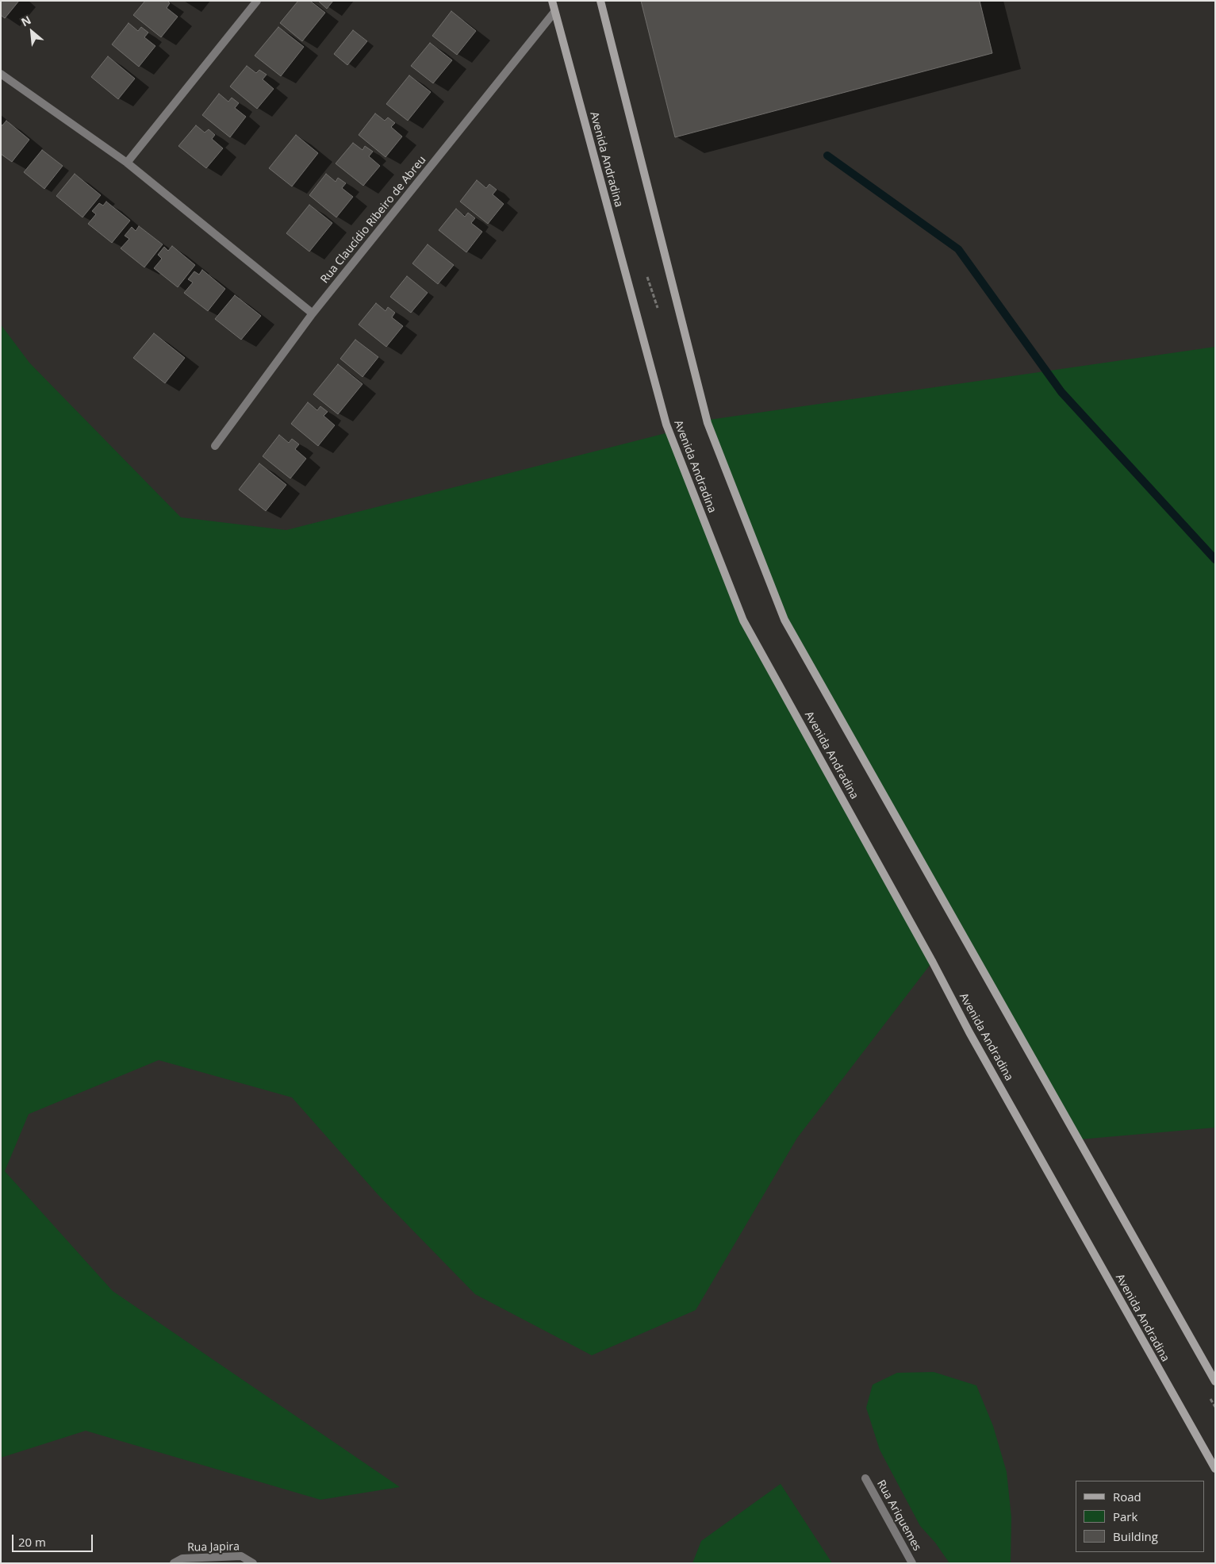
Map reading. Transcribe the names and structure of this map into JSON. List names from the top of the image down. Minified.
{"streets":{"main road":["Avenida Andradina"],"street":["Rua Claucídio Ribeiro de Abreu","Rua Ariquemes","Rua Japira"]},"crossings":[["Avenida Andradina","Rua Claucídio Ribeiro de Abreu"]],"legend":["Road","Park","Building"],"scale_bar":"20 m","north":"top left"}
